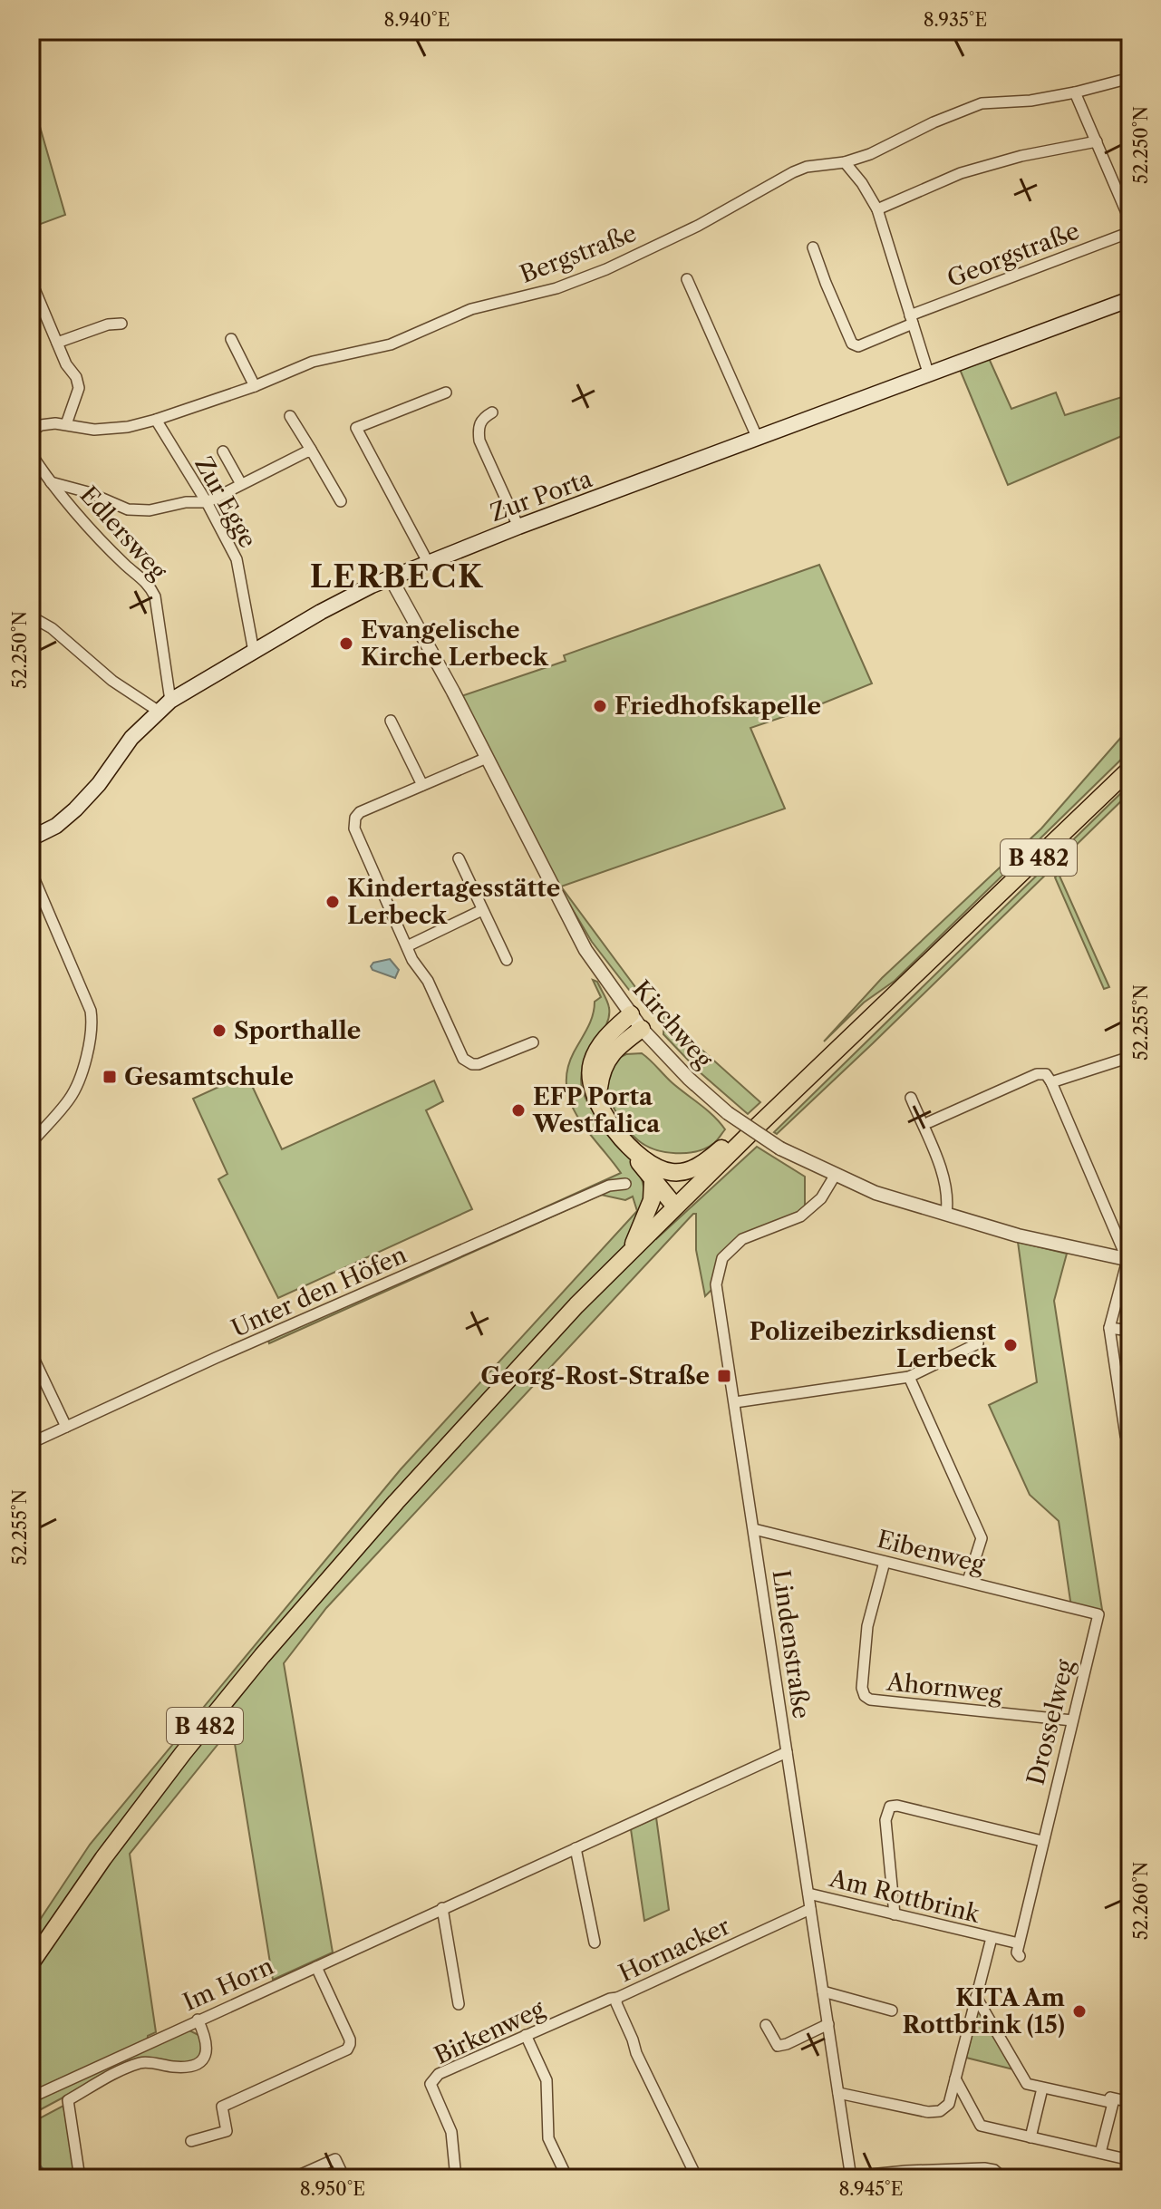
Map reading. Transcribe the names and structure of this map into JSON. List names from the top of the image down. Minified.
{"streets":{"main road":["Zur Porta","B 482"],"street":["Bergstraße","Georgstraße","Zur Egge","Edlersweg","Kirchweg","Unter den Höfen","Eibenweg","Lindenstraße","Ahornweg","Drosselweg","Am Rottbrink","Hornacker","Im Horn","Birkenweg"]},"crossings":[["Bergstraße","Zur Egge"],["Zur Porta","Zur Egge"],["Zur Porta","Edlersweg"],["Zur Porta","Kirchweg"],["Kirchweg","Lindenstraße"],["Eibenweg","Lindenstraße"],["Eibenweg","Ahornweg"],["Eibenweg","Drosselweg"],["Lindenstraße","Am Rottbrink"],["Lindenstraße","Hornacker"],["Lindenstraße","Im Horn"],["Ahornweg","Drosselweg"],["Drosselweg","Am Rottbrink"],["Hornacker","Birkenweg"]],"districts":["LERBECK"],"places":{"other":["Evangelische Kirche Lerbeck","Friedhofskapelle","Kindertagesstätte Lerbeck","Sporthalle","EFP Porta Westfalica","Polizeibezirksdienst Lerbeck","KITA Am Rottbrink (15)"],"transit":["Gesamtschule","Georg-Rost-Straße"]},"coordinates":["8.940°E","8.935°E","52.250°N","52.255°N","52.260°N","8.950°E","8.945°E"]}
